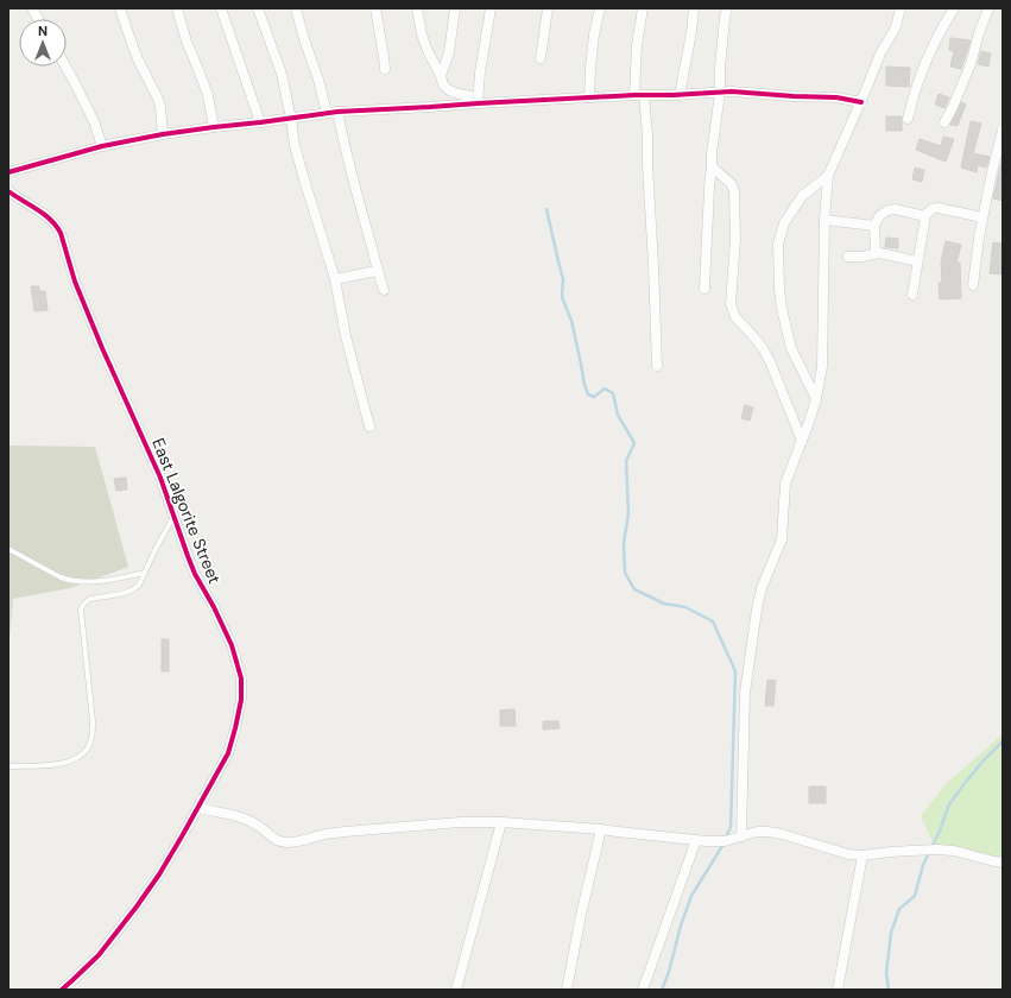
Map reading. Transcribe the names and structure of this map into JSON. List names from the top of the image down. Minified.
{"streets":{"street":["East Lalgorite Street"]},"north":"top"}
